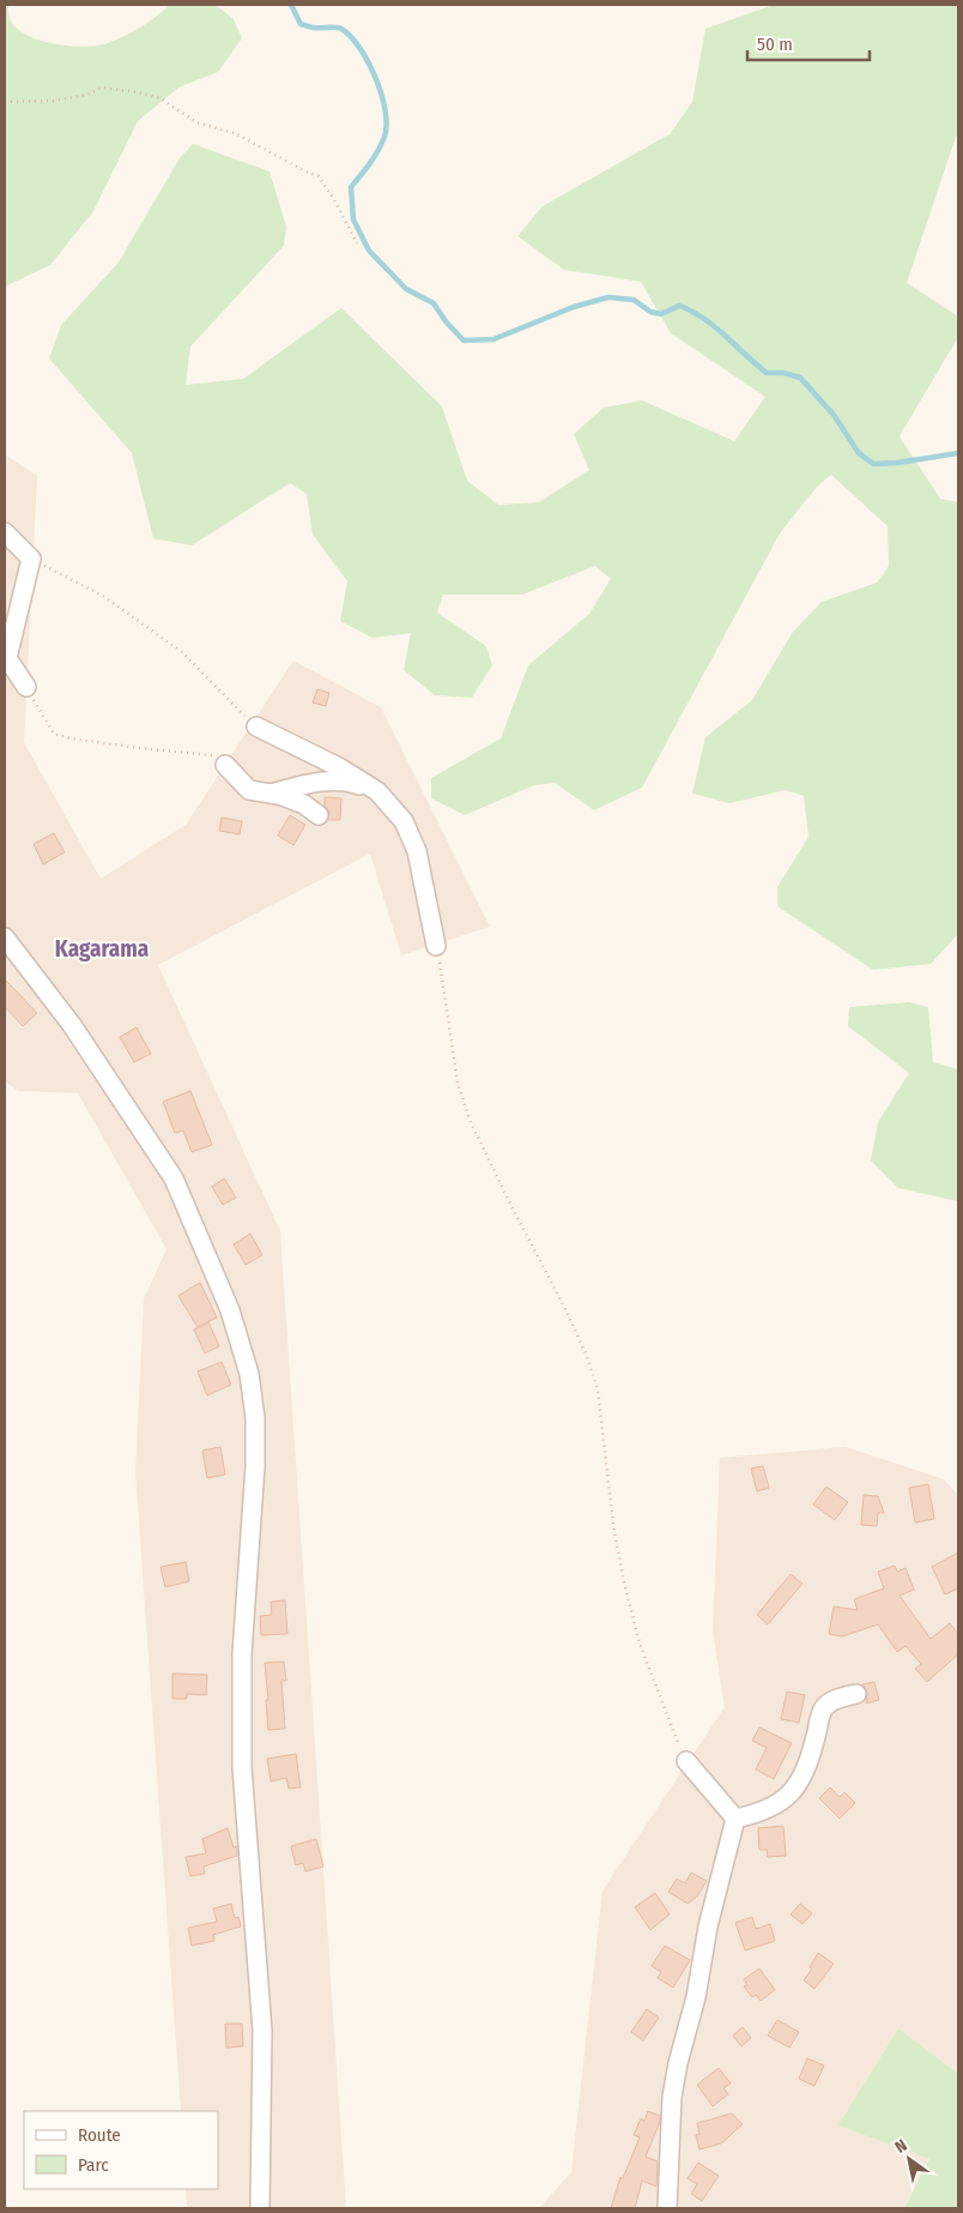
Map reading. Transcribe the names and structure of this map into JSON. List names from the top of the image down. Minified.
{"districts":["Kagarama"],"legend":["Route","Parc"],"scale_bar":"50 m","north":"top left"}
